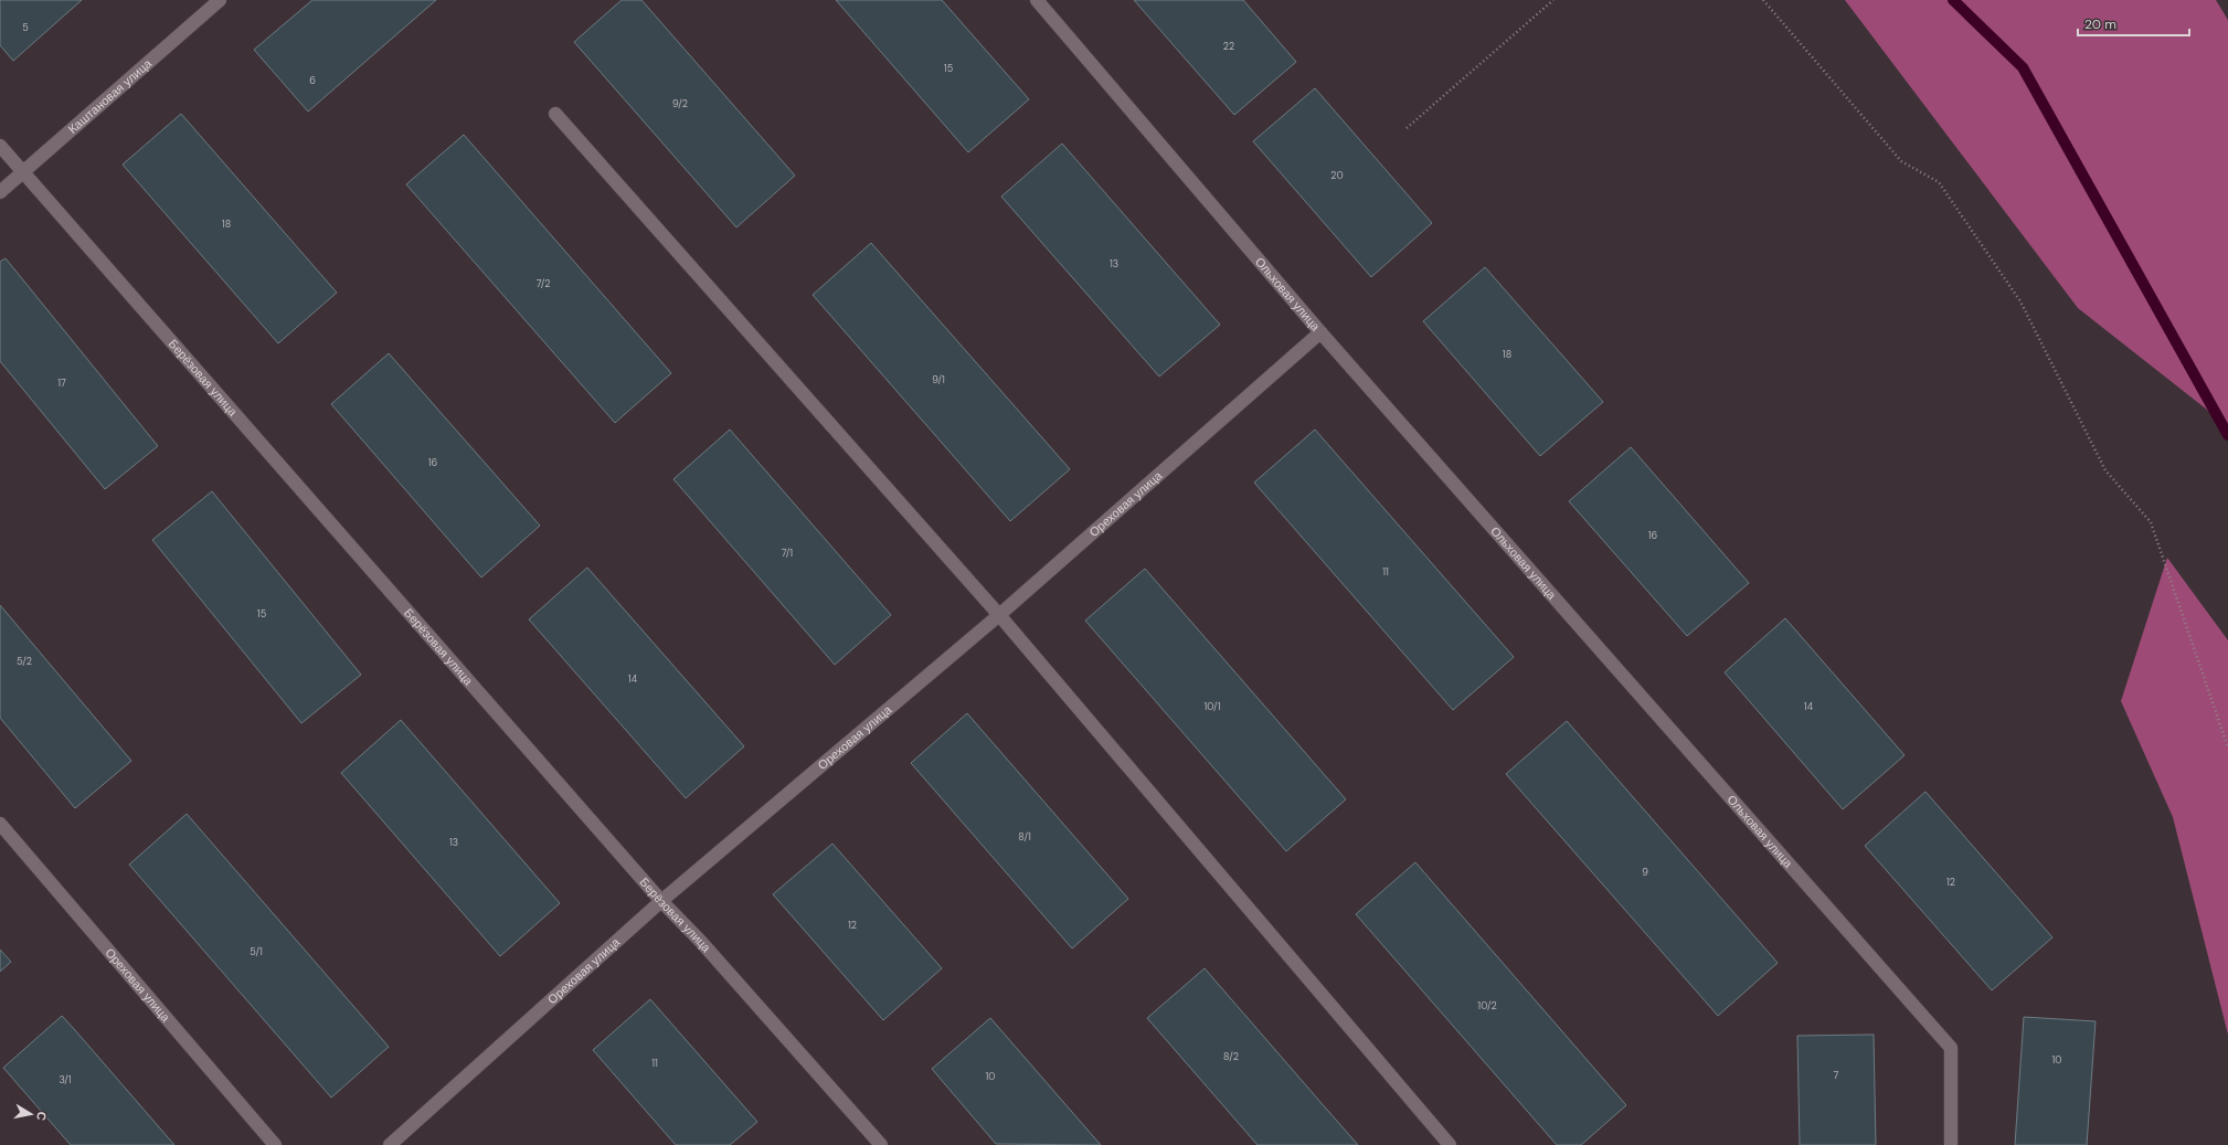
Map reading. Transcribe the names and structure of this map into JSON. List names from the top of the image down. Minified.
{"streets":{"street":["Каштановая улица","Ольховая улица","Берёзовая улица","Ореховая улица"]},"crossings":[["Каштановая улица","Берёзовая улица"],["Ольховая улица","Ореховая улица"],["Берёзовая улица","Ореховая улица"]],"house_numbers":["5","22","15","6","9/2","20","18","13","7/2","18","9/1","17","16","16","7/1","11","15","5/2","14","10/1","14","8/1","13","9","12","12","5/1","10/2","8/2","10","11","7","10","3/1"],"scale_bar":"20 m","north":"right"}
